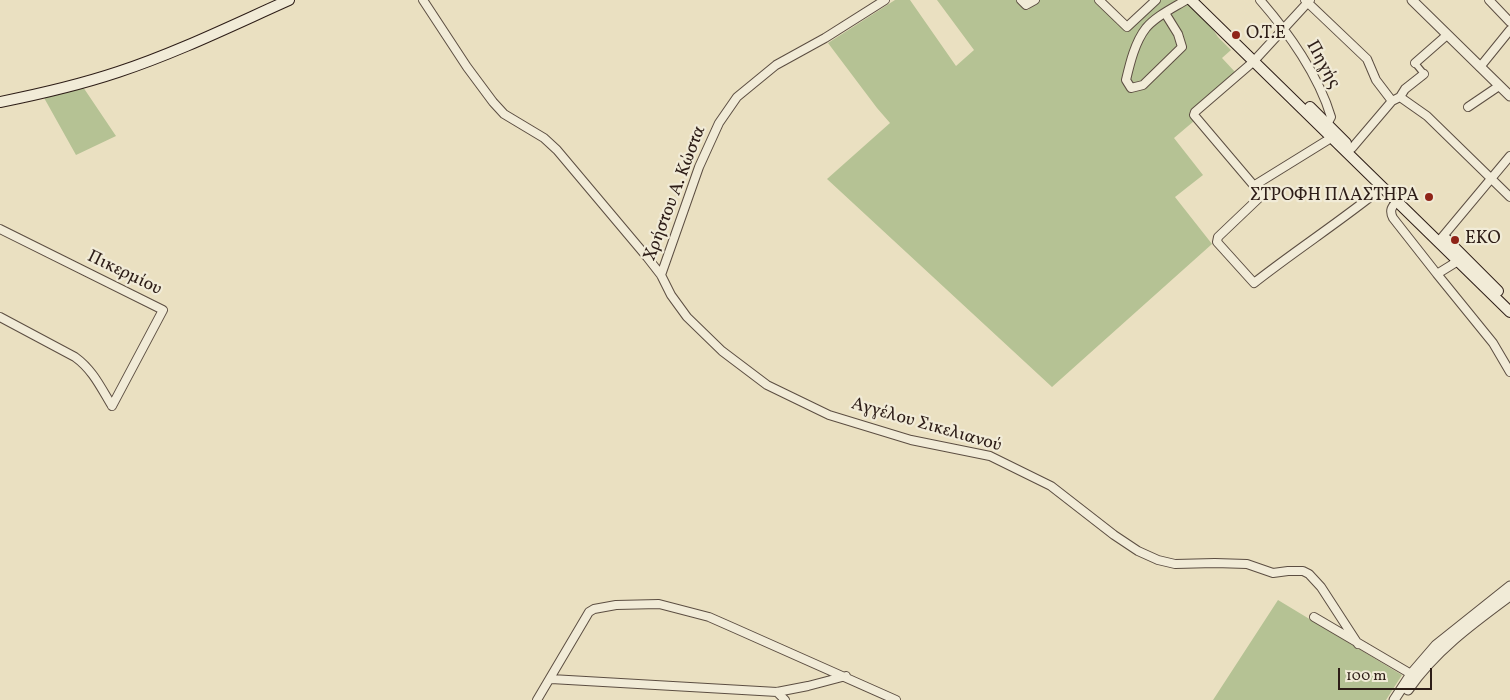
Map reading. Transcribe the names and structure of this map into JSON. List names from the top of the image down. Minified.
{"streets":{"street":["Πηγής","Χρήστου Α. Κώστα","Πικερμίου","Αγγέλου Σικελιανού"]},"crossings":[["Χρήστου Α. Κώστα","Αγγέλου Σικελιανού"]],"places":["Ο.Τ.Ε","ΣΤΡΟΦΗ ΠΛΑΣΤΗΡΑ","ΕΚΟ"],"scale_bar":"100 m"}
